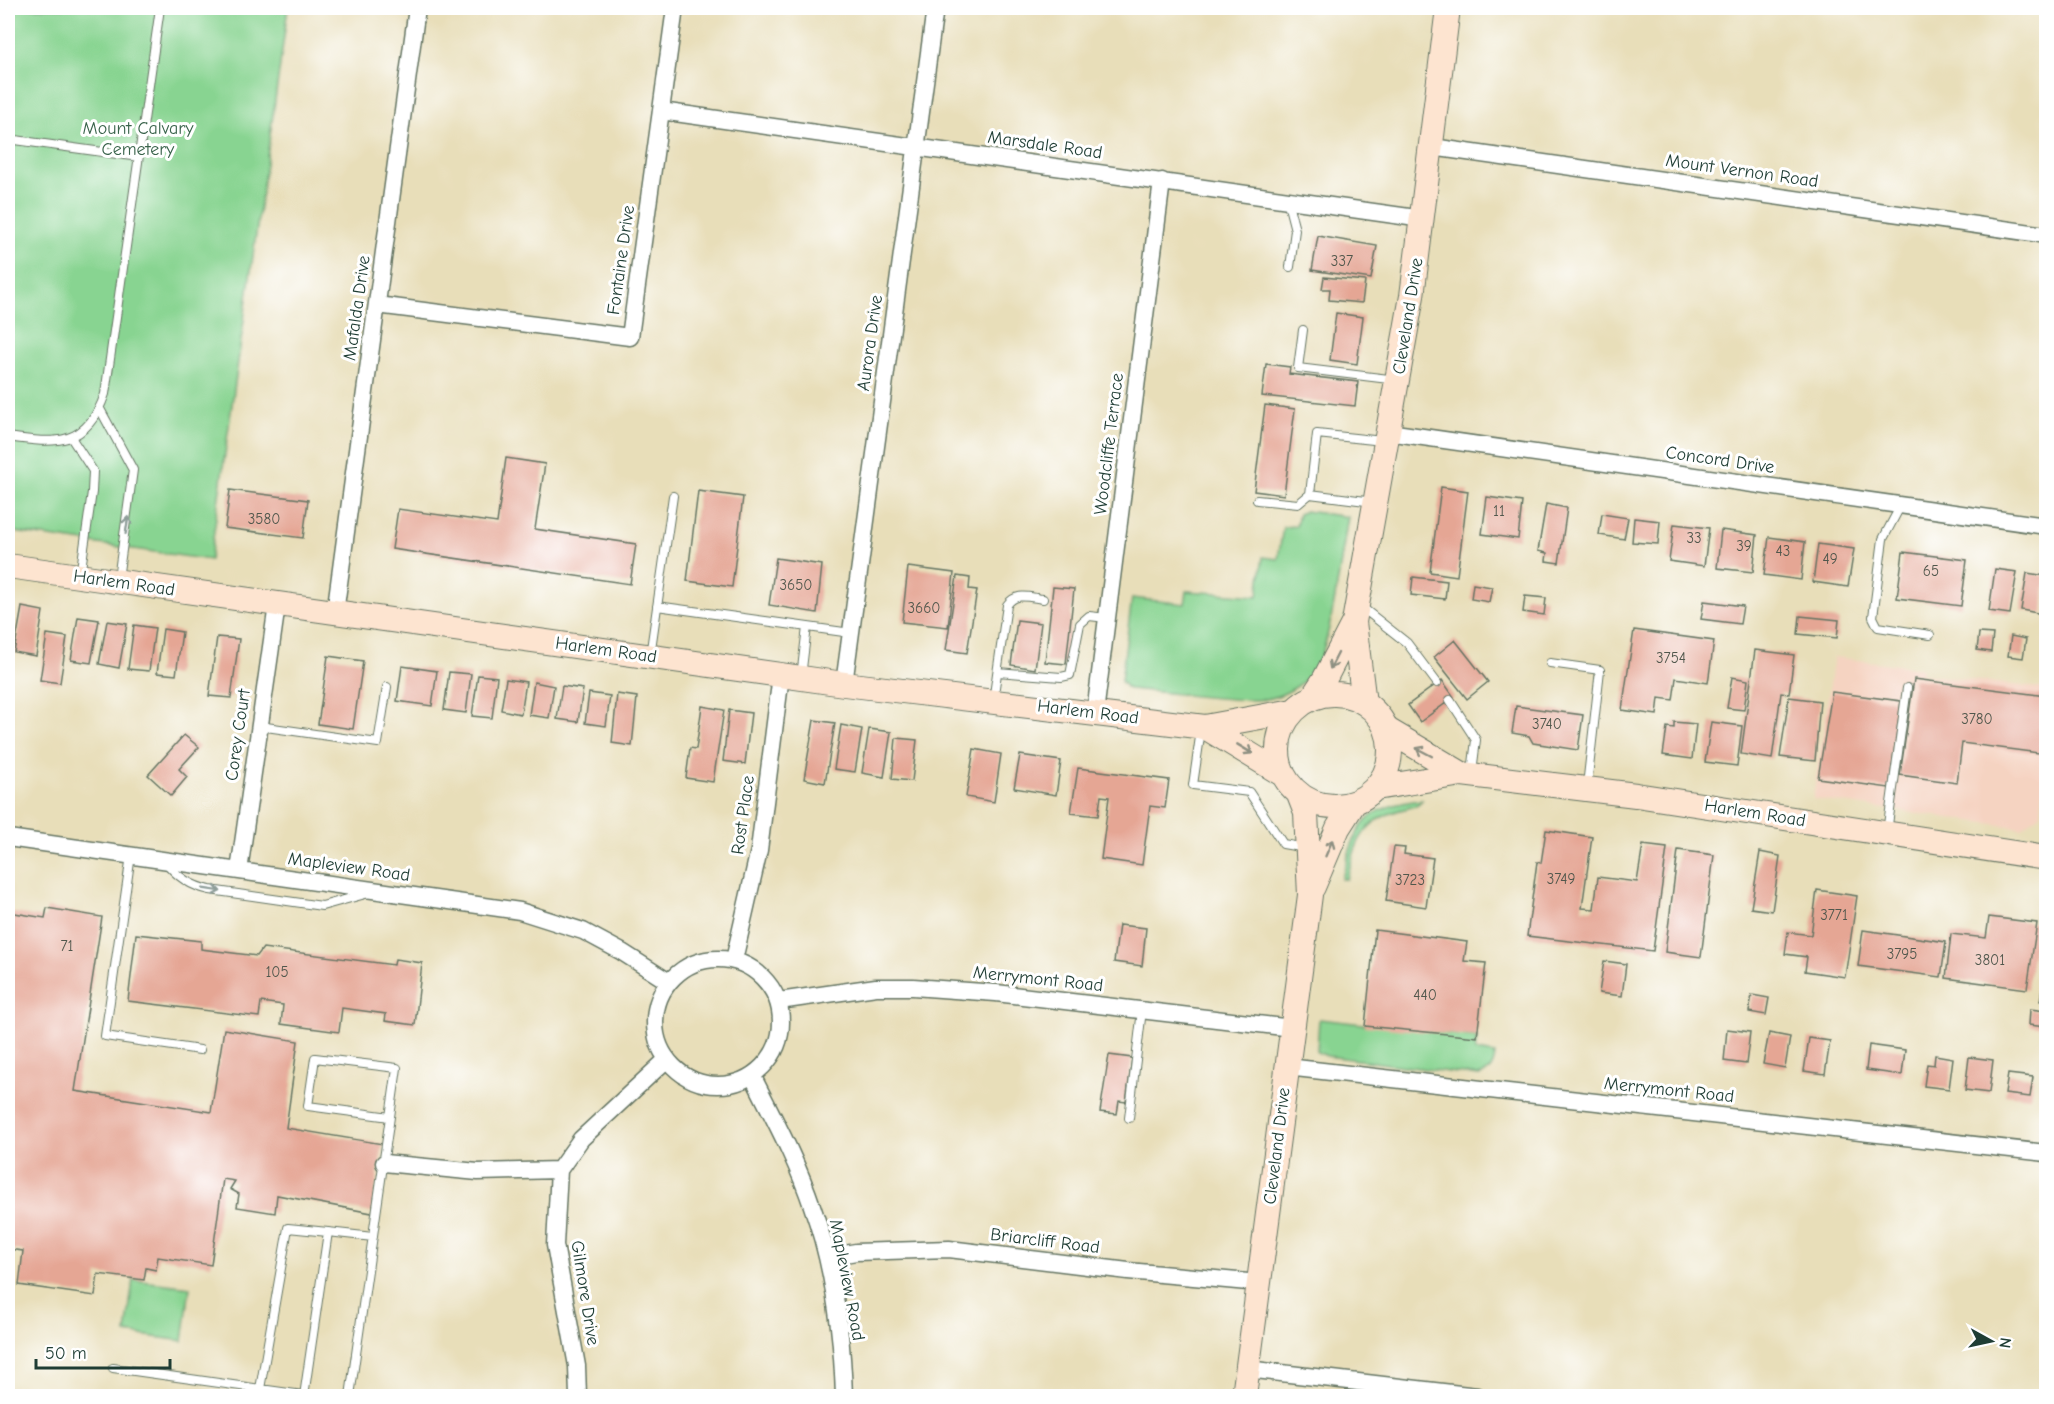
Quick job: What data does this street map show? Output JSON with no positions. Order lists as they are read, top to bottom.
{
  "streets": {
    "main road": ["Cleveland Drive", "Harlem Road"],
    "street": [
      "Marsdale Road",
      "Mount Vernon Road",
      "Fontaine Drive",
      "Mafalda Drive",
      "Aurora Drive",
      "Woodcliffe Terrace",
      "Concord Drive",
      "Corey Court",
      "Rost Place",
      "Mapleview Road",
      "Merrymont Road",
      "Briarcliff Road",
      "Gilmore Drive"
    ]
  },
  "crossings": [
    ["Marsdale Road", "Fontaine Drive"],
    ["Marsdale Road", "Cleveland Drive"],
    ["Marsdale Road", "Aurora Drive"],
    ["Marsdale Road", "Woodcliffe Terrace"],
    ["Mount Vernon Road", "Cleveland Drive"],
    ["Fontaine Drive", "Mafalda Drive"],
    ["Mafalda Drive", "Harlem Road"],
    ["Cleveland Drive", "Concord Drive"],
    ["Cleveland Drive", "Harlem Road"],
    ["Cleveland Drive", "Merrymont Road"],
    ["Cleveland Drive", "Briarcliff Road"],
    ["Aurora Drive", "Harlem Road"],
    ["Woodcliffe Terrace", "Harlem Road"],
    ["Harlem Road", "Corey Court"],
    ["Harlem Road", "Rost Place"],
    ["Corey Court", "Mapleview Road"],
    ["Rost Place", "Mapleview Road"],
    ["Rost Place", "Merrymont Road"],
    ["Mapleview Road", "Merrymont Road"],
    ["Mapleview Road", "Briarcliff Road"]
  ],
  "parks": ["Mount Calvary Cemetery"],
  "house_numbers": [
    "337",
    "11",
    "3580",
    "33",
    "39",
    "43",
    "49",
    "65",
    "3650",
    "3660",
    "3754",
    "3780",
    "3740",
    "3749",
    "3723",
    "3771",
    "71",
    "3795",
    "3801",
    "105",
    "440"
  ],
  "scale_bar": "50 m",
  "north": "right"
}
